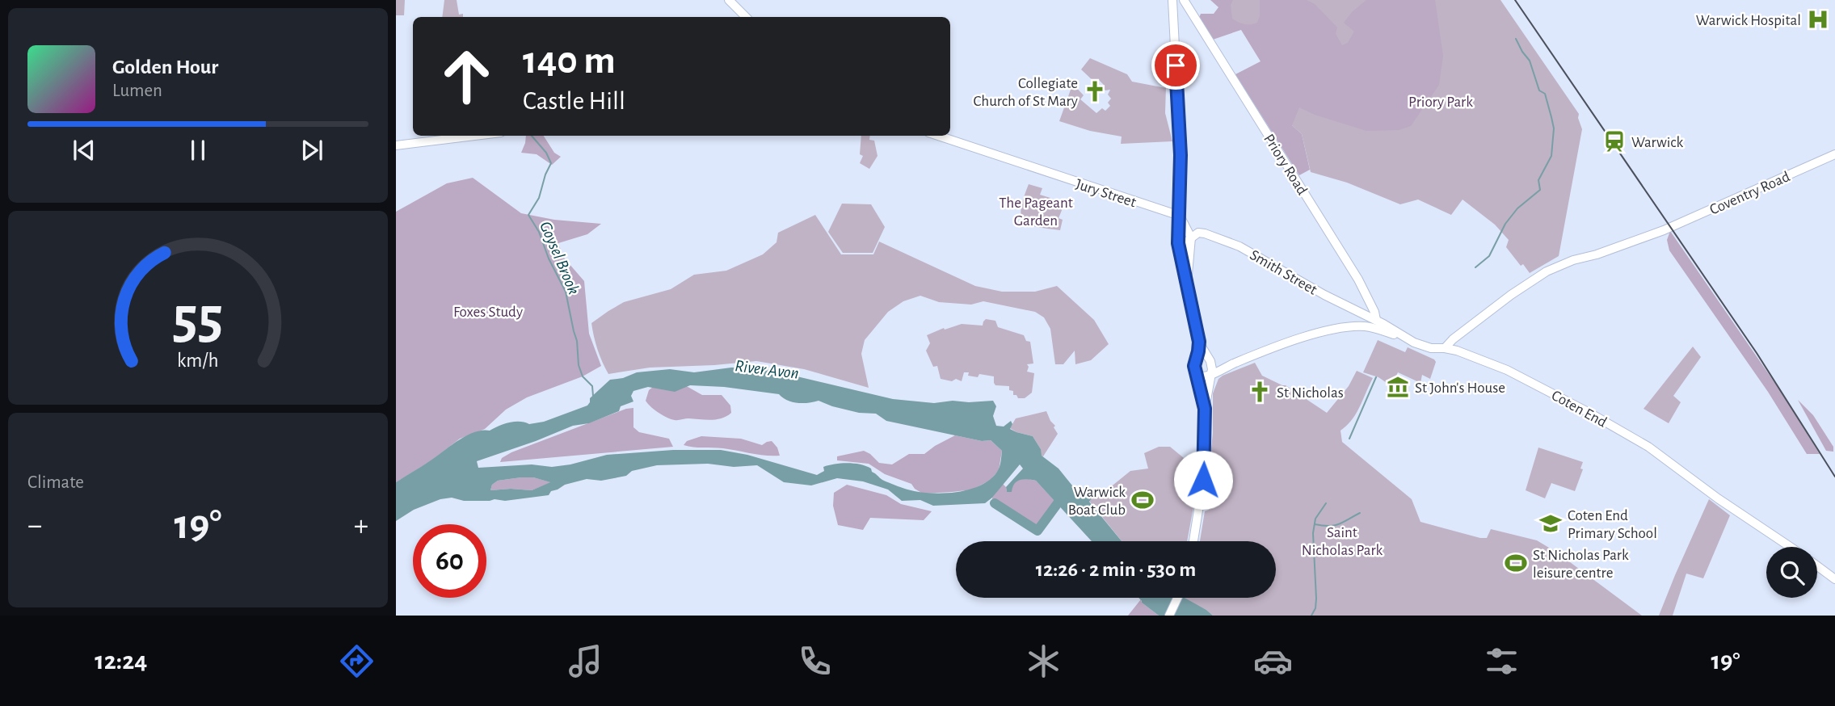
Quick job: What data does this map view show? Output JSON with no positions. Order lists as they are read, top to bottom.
{
  "streets": {
    "main road": [
      "Priory Road",
      "Jury Street",
      "Coventry Road",
      "Smith Street",
      "Coten End"
    ]
  },
  "crossings": [
    ["Priory Road", "Smith Street"],
    ["Coventry Road", "Coten End"],
    ["Smith Street", "Coten End"]
  ],
  "water": ["Goysel Brook", "River Avon"],
  "parks": [
    "Priory Park",
    "The Pageant Garden",
    "Foxes Study",
    "Saint Nicholas Park"
  ],
  "places": {
    "hospital": ["Warwick Hospital"],
    "church": ["Collegiate Church of St Mary", "St Nicholas"],
    "station": ["Warwick"],
    "museum": ["St John's House"],
    "sports": ["Warwick Boat Club", "St Nicholas Park leisure centre"],
    "school or university": ["Coten End Primary School"]
  },
  "page": {
    "turn": ["140 m", "Castle Hill"],
    "song": ["Golden Hour", "Lumen"],
    "tile": "Climate",
    "heat": ["−", "19°", "+"],
    "limit": "60",
    "trip": "12:26 · 2 min · 530 m",
    "tabs": ["12:24", "19°"],
    "gauge": ["55", "km/h"]
  }
}
